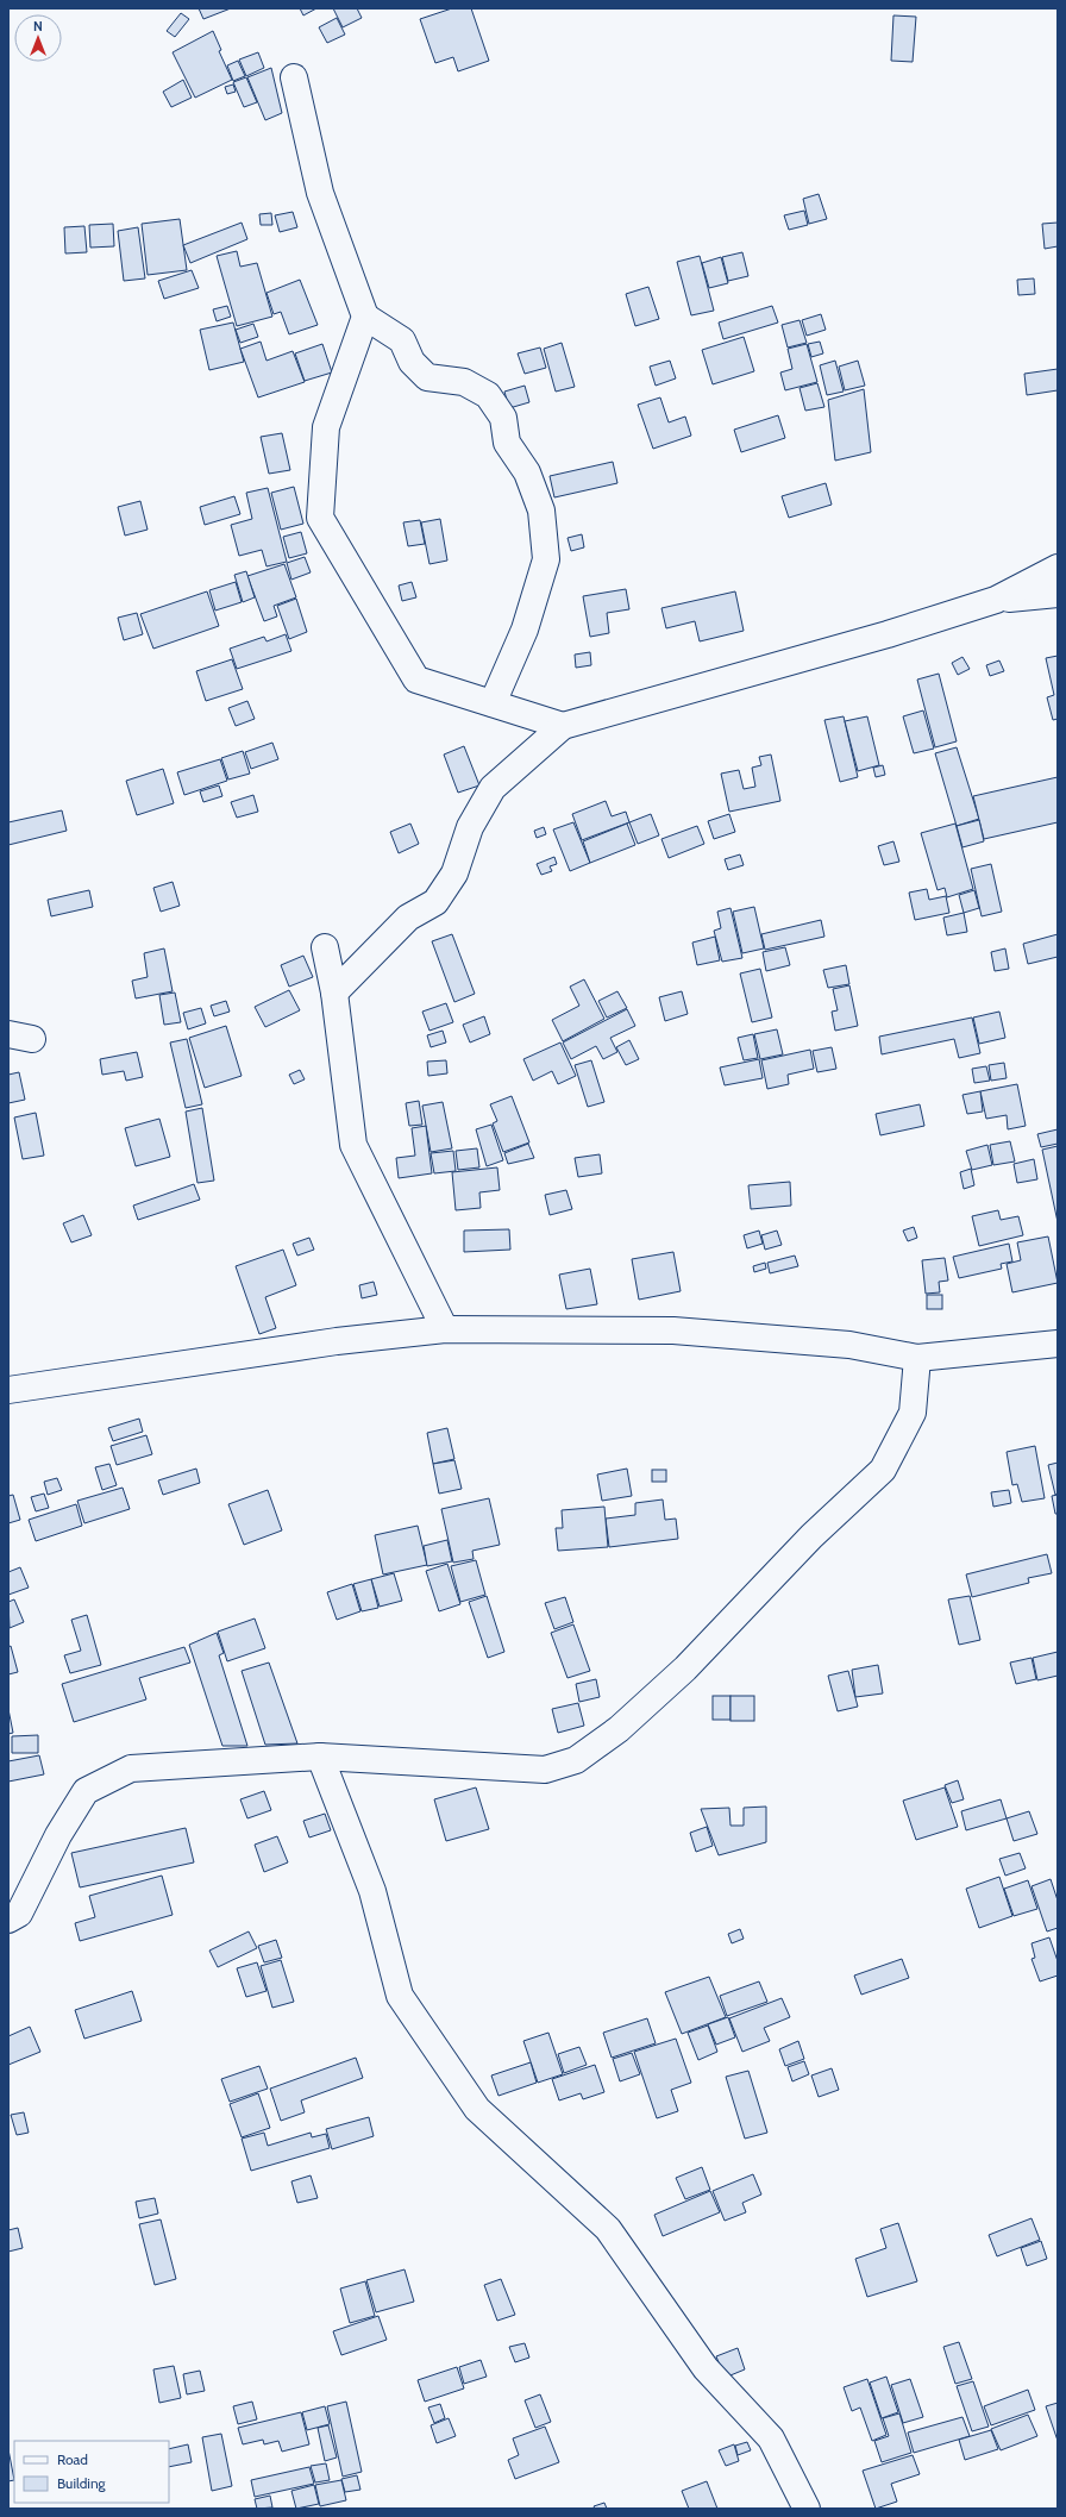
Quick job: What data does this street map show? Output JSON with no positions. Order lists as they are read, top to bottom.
{
  "legend": ["Road", "Building"],
  "north": "top"
}
